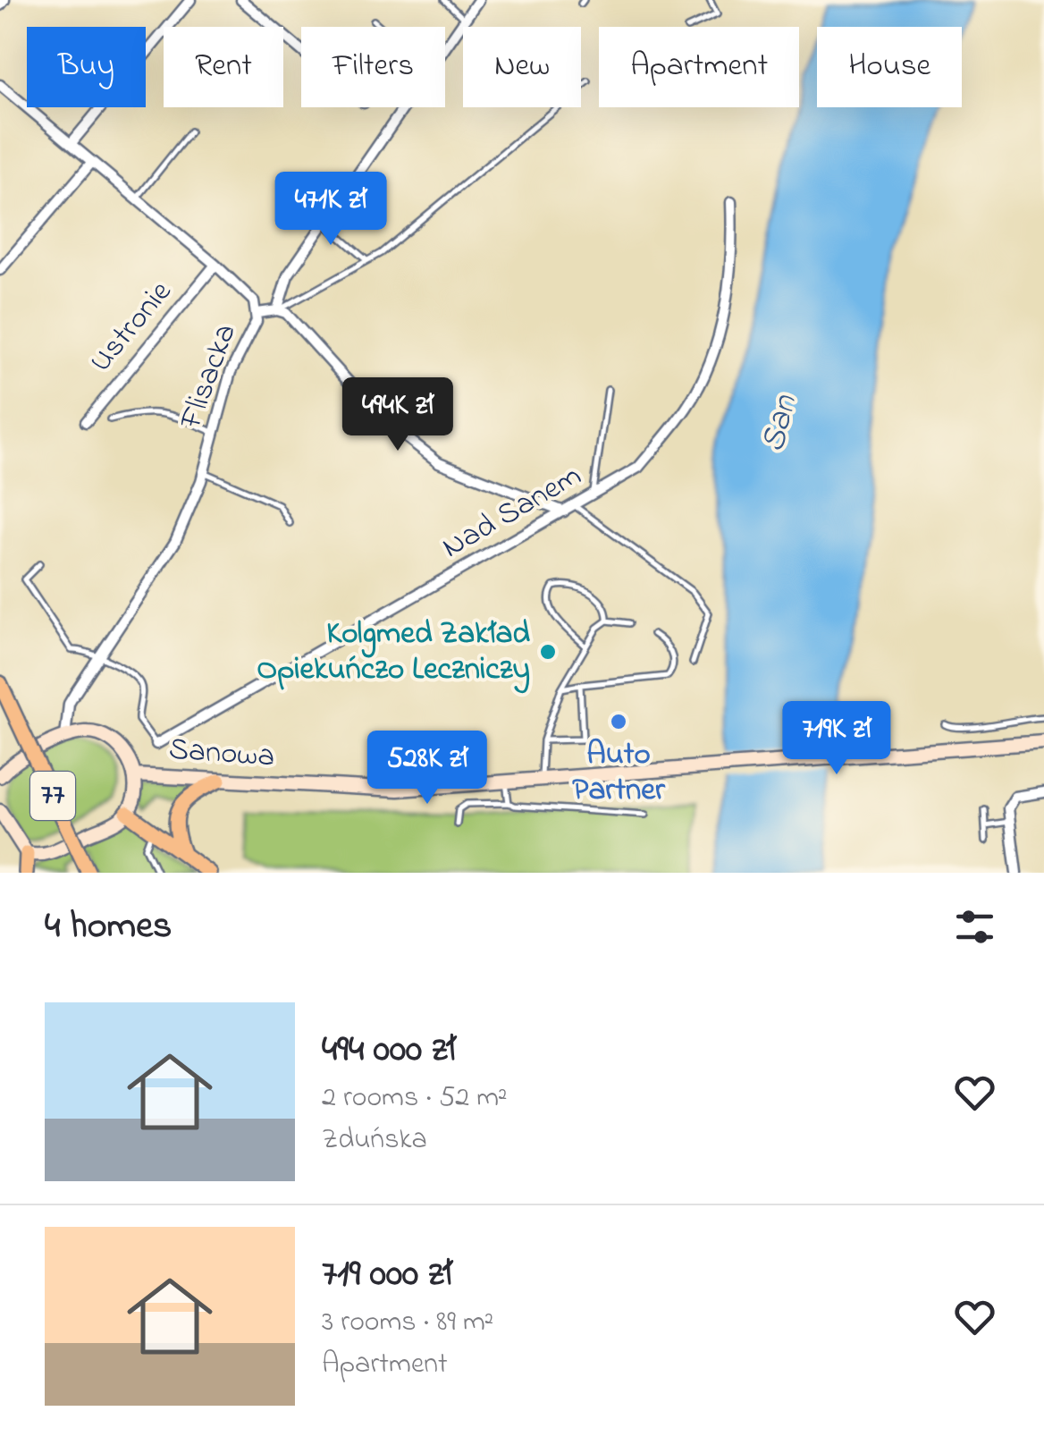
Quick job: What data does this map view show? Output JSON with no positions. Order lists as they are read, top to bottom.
{
  "streets": {
    "main road": ["Sanowa", "77"],
    "street": ["Ustronie", "Flisacka", "Nad Sanem"]
  },
  "water": ["San"],
  "places": ["Kolgmed Zakład Opiekuńczo Leczniczy", "Auto Partner"],
  "page": {
    "chip": [
      "Buy",
      "Rent",
      "Filters",
      "New",
      "Apartment",
      "House"
    ],
    "price": [
      "471K zł",
      "494K zł",
      "719K zł",
      "528K zł"
    ],
    "heading": "4 homes",
    "list": [
      {
        "name": "494 000 zł",
        "note": "2 rooms · 52 m² · Zduńska"
      },
      {
        "name": "719 000 zł",
        "note": "3 rooms · 89 m² · Apartment"
      }
    ]
  }
}
